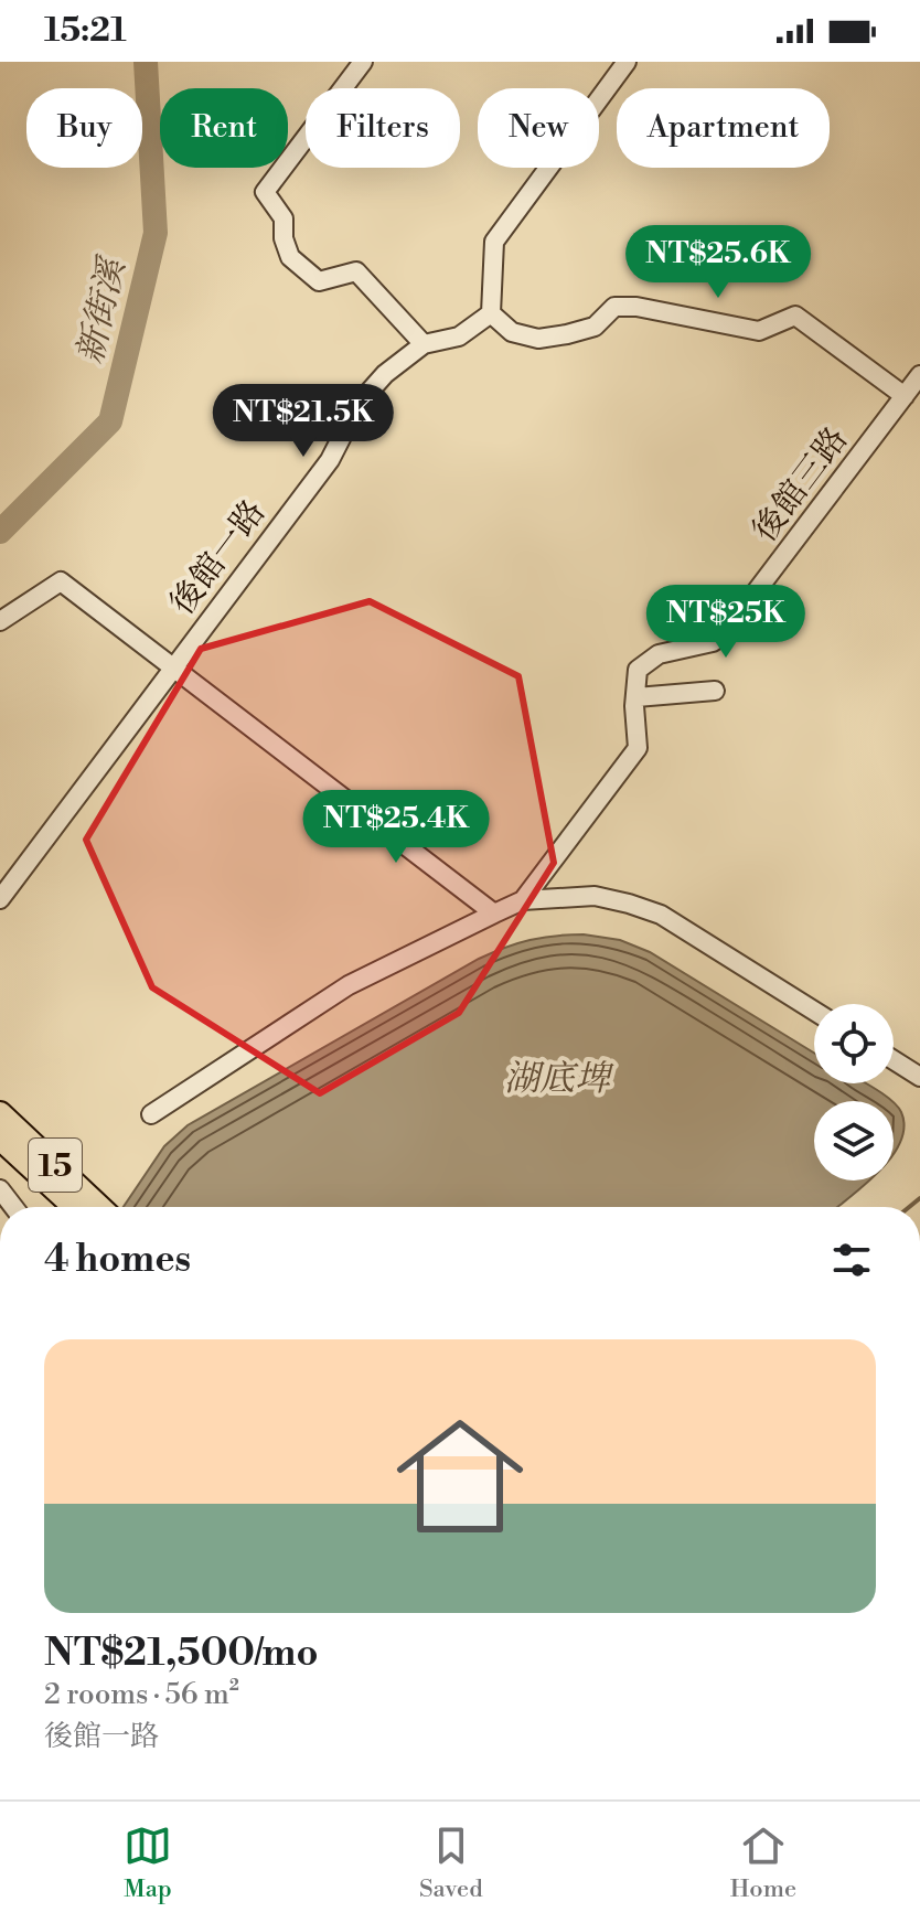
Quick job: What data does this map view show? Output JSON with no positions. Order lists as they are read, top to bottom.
{
  "streets": {
    "main road": ["15"],
    "street": ["後館三路", "後館一路"]
  },
  "water": ["新街溪", "湖底埤"],
  "page": {
    "status": "15:21",
    "chip": [
      "Buy",
      "Rent",
      "Filters",
      "New",
      "Apartment"
    ],
    "price": [
      "NT$25.6K",
      "NT$21.5K",
      "NT$25K",
      "NT$25.4K"
    ],
    "heading": "4 homes",
    "list": [
      {
        "name": "NT$21,500/mo",
        "note": "2 rooms · 56 m² · 後館一路"
      }
    ],
    "tabs": ["Map", "Saved", "Home"]
  }
}
